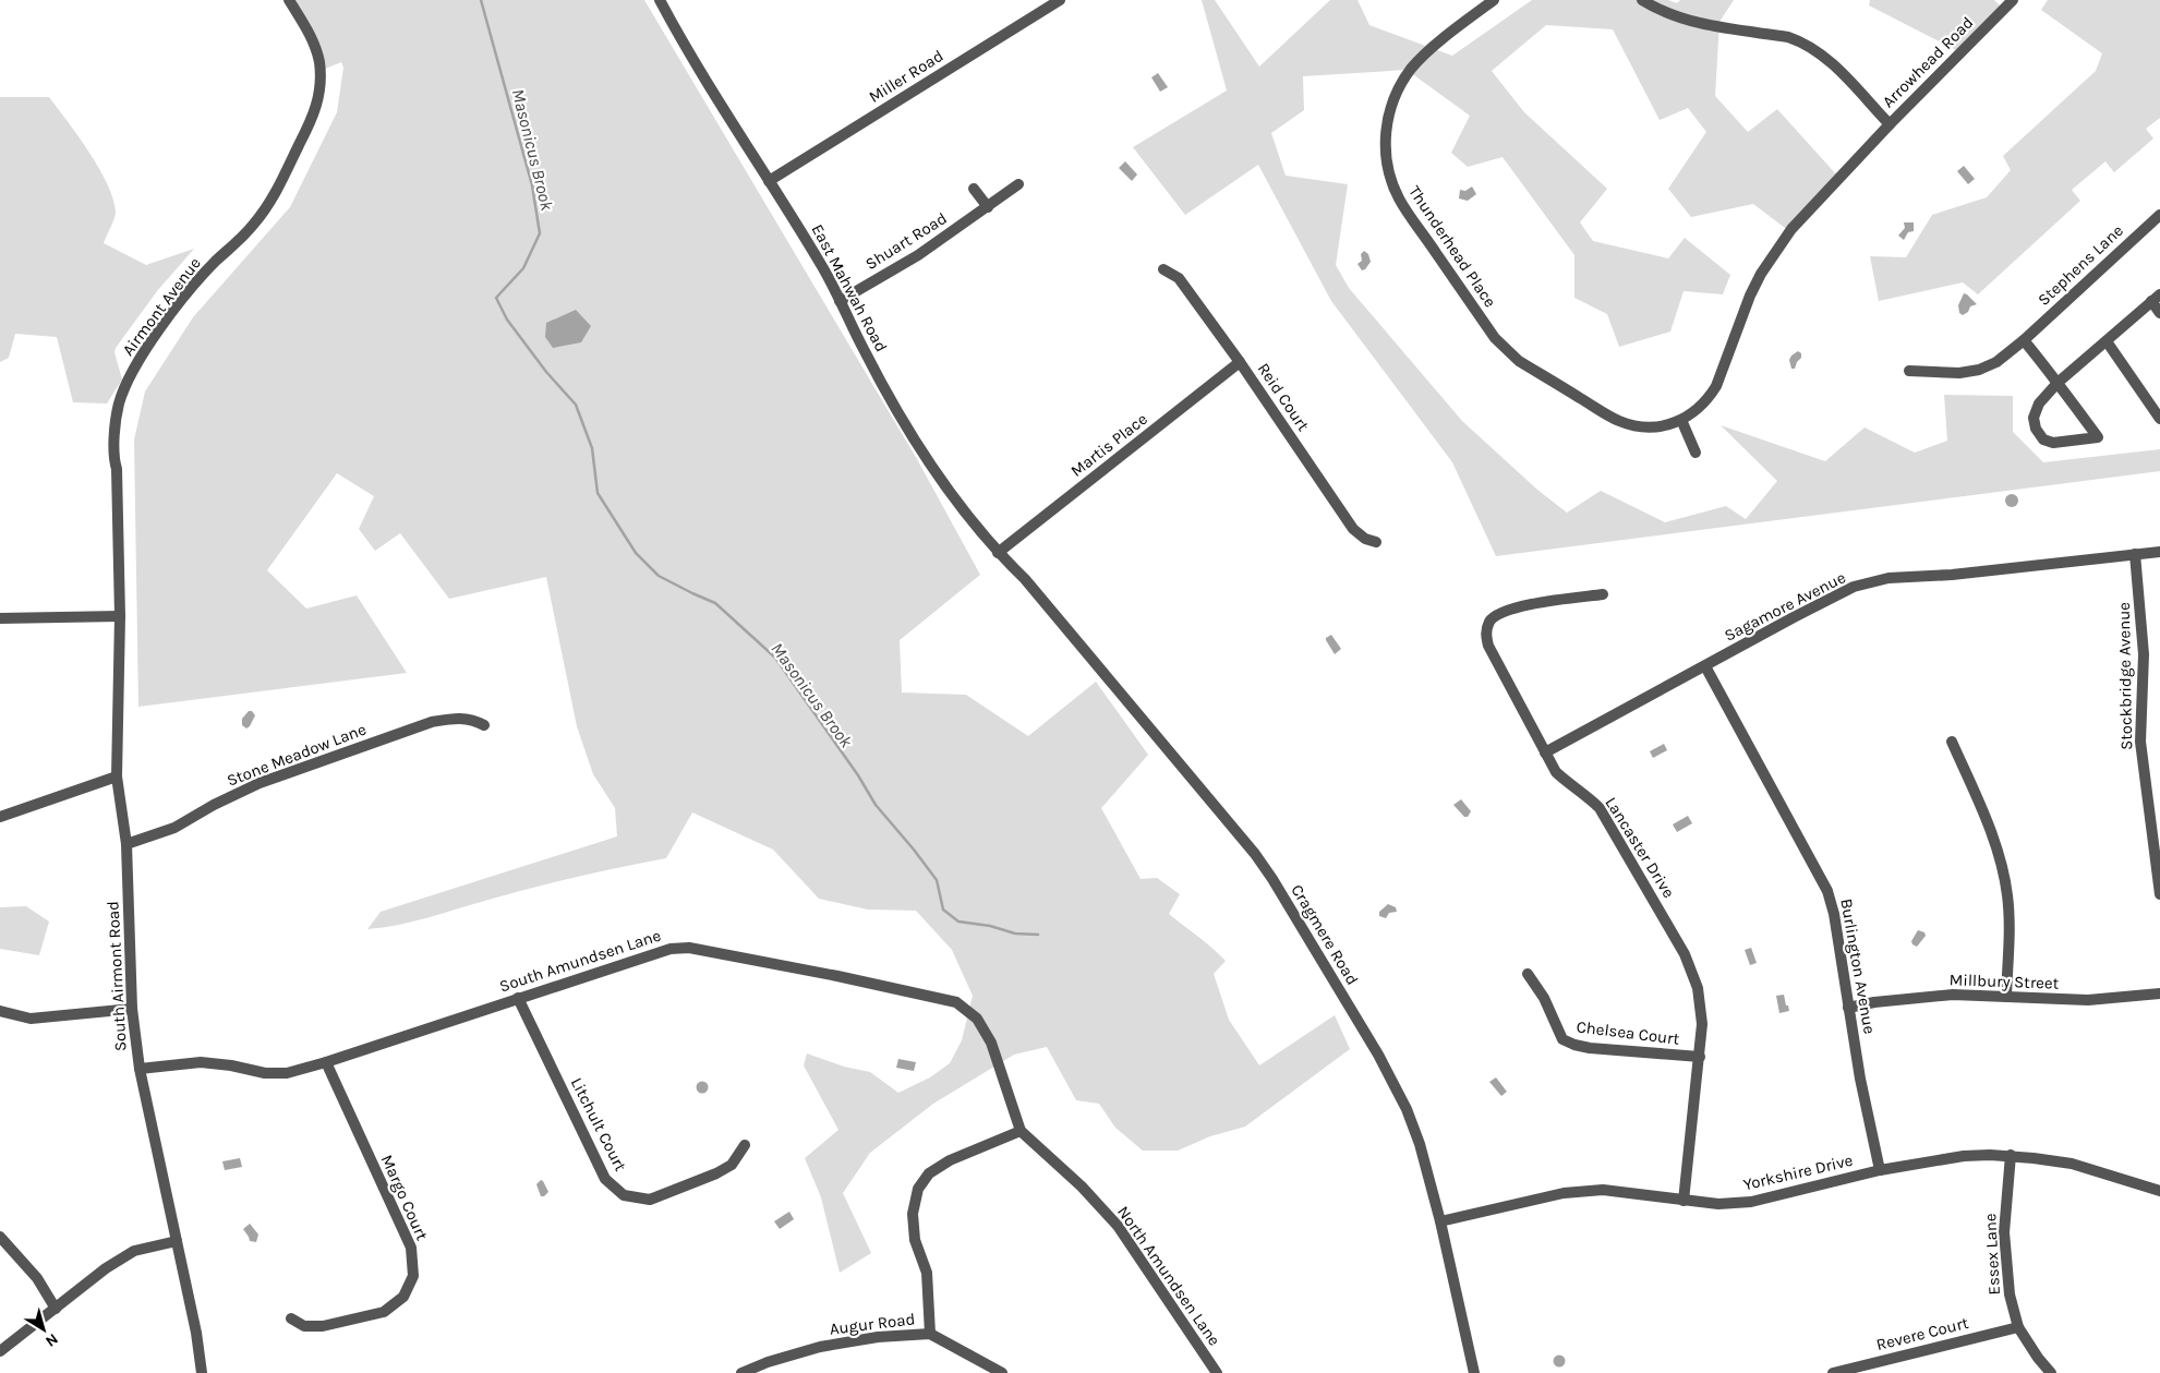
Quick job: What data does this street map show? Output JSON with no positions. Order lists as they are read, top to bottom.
{
  "streets": {
    "street": [
      "Arrowhead Road",
      "Miller Road",
      "Shuart Road",
      "Thunderhead Place",
      "Stephens Lane",
      "East Mahwah Road",
      "Airmont Avenue",
      "Reid Court",
      "Martis Place",
      "Sagamore Avenue",
      "Stockbridge Avenue",
      "Stone Meadow Lane",
      "Lancaster Drive",
      "Cragmere Road",
      "South Amundsen Lane",
      "Burlington Avenue",
      "South Airmont Road",
      "Millbury Street",
      "Chelsea Court",
      "Litchult Court",
      "Yorkshire Drive",
      "Margo Court",
      "Essex Lane",
      "North Amundsen Lane",
      "Augur Road",
      "Revere Court"
    ]
  },
  "crossings": [
    ["Arrowhead Road", "Thunderhead Place"],
    ["Miller Road", "East Mahwah Road"],
    ["Shuart Road", "East Mahwah Road"],
    ["East Mahwah Road", "Martis Place"],
    ["East Mahwah Road", "Cragmere Road"],
    ["Airmont Avenue", "South Airmont Road"],
    ["Reid Court", "Martis Place"],
    ["Sagamore Avenue", "Stockbridge Avenue"],
    ["Sagamore Avenue", "Lancaster Drive"],
    ["Sagamore Avenue", "Burlington Avenue"],
    ["Stone Meadow Lane", "South Airmont Road"],
    ["Lancaster Drive", "Chelsea Court"],
    ["Lancaster Drive", "Yorkshire Drive"],
    ["Cragmere Road", "Yorkshire Drive"],
    ["South Amundsen Lane", "South Airmont Road"],
    ["South Amundsen Lane", "Litchult Court"],
    ["South Amundsen Lane", "Margo Court"],
    ["South Amundsen Lane", "North Amundsen Lane"],
    ["Burlington Avenue", "Millbury Street"],
    ["Burlington Avenue", "Yorkshire Drive"],
    ["Yorkshire Drive", "Essex Lane"],
    ["Essex Lane", "Revere Court"]
  ],
  "water": ["Masonicus Brook"],
  "north": "bottom right"
}
